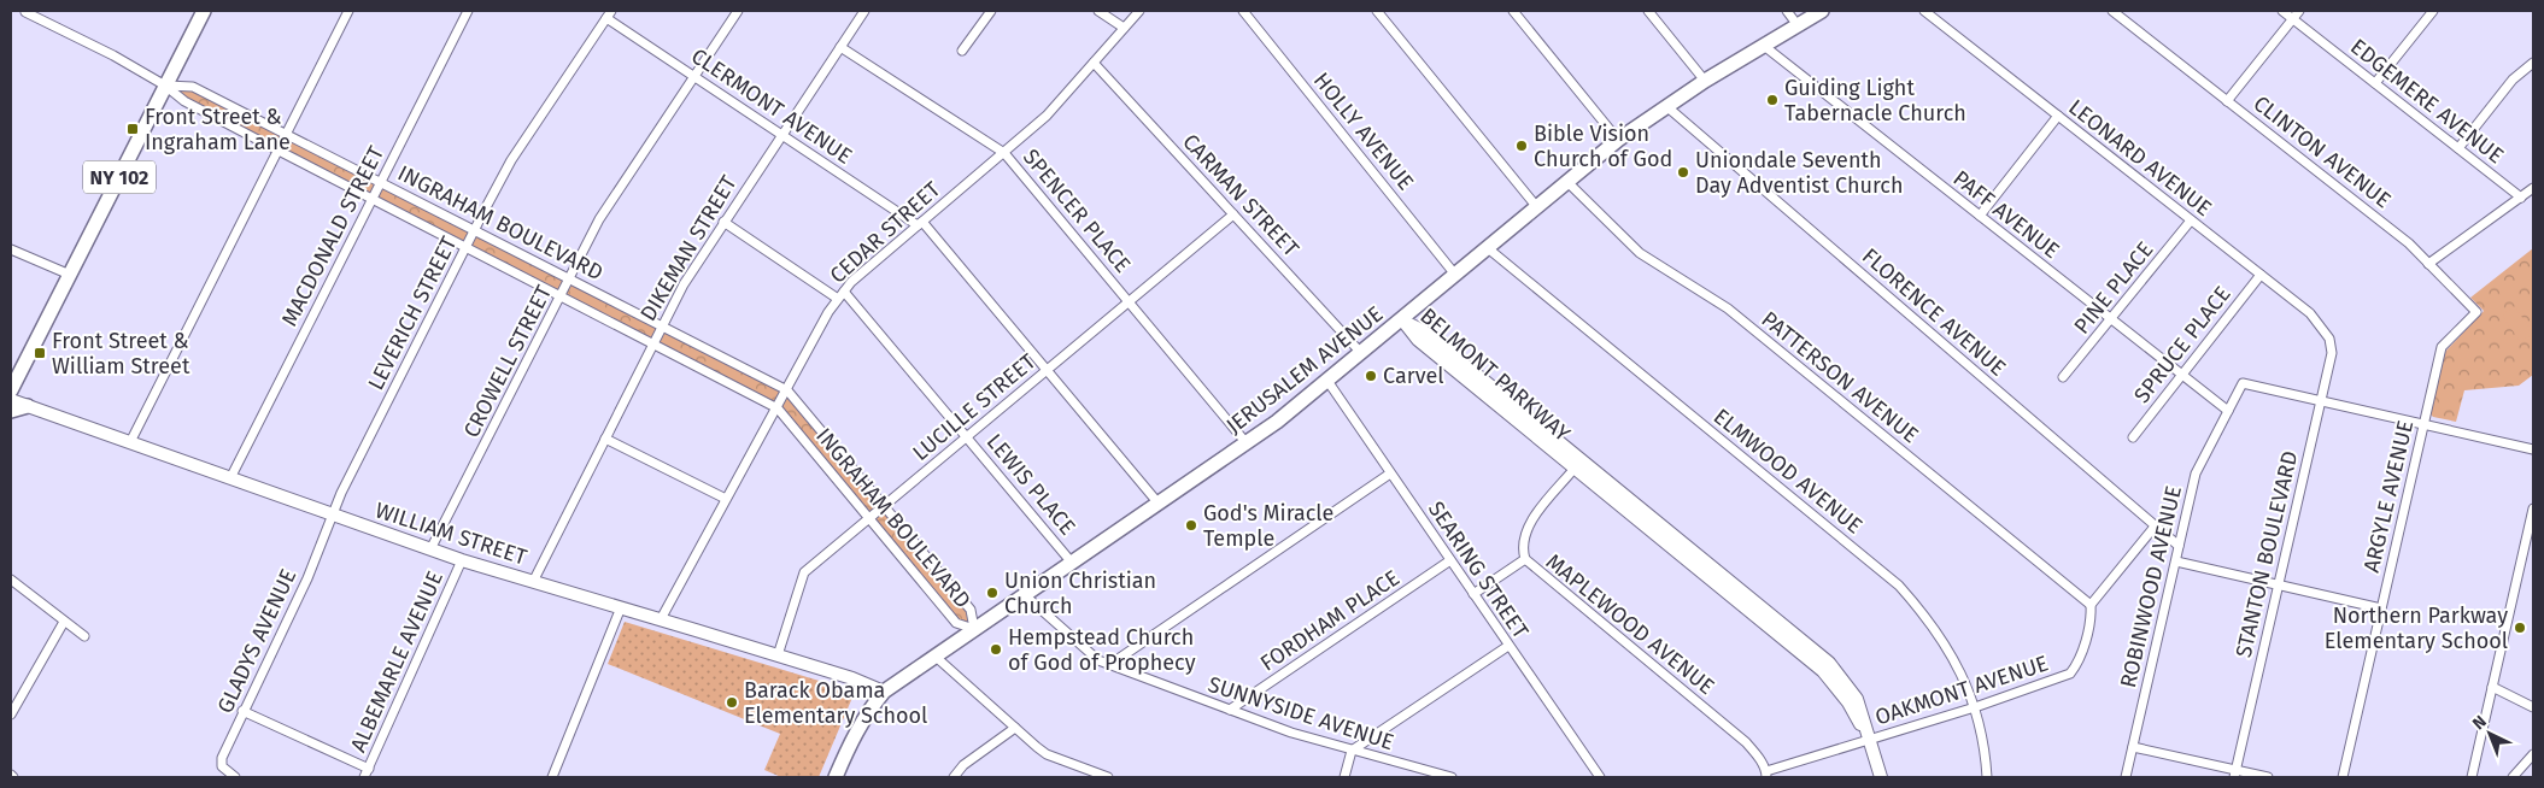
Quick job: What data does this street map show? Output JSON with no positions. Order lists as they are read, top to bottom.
{
  "streets": {
    "main road": ["NY 102", "JERUSALEM AVENUE"],
    "street": [
      "EDGEMERE AVENUE",
      "CLERMONT AVENUE",
      "HOLLY AVENUE",
      "CLINTON AVENUE",
      "LEONARD AVENUE",
      "CARMAN STREET",
      "SPENCER PLACE",
      "PAFF AVENUE",
      "INGRAHAM BOULEVARD",
      "CEDAR STREET",
      "MACDONALD STREET",
      "DIKEMAN STREET",
      "PINE PLACE",
      "FLORENCE AVENUE",
      "LEVERICH STREET",
      "SPRUCE PLACE",
      "CROWELL STREET",
      "BELMONT PARKWAY",
      "PATTERSON AVENUE",
      "LUCILLE STREET",
      "ELMWOOD AVENUE",
      "LEWIS PLACE",
      "ARGYLE AVENUE",
      "WILLIAM STREET",
      "STANTON BOULEVARD",
      "SEARING STREET",
      "ROBINWOOD AVENUE",
      "FORDHAM PLACE",
      "MAPLEWOOD AVENUE",
      "GLADYS AVENUE",
      "ALBEMARLE AVENUE",
      "OAKMONT AVENUE",
      "SUNNYSIDE AVENUE"
    ]
  },
  "crossings": [
    ["CLERMONT AVENUE", "CEDAR STREET"],
    ["CLERMONT AVENUE", "DIKEMAN STREET"],
    ["CLERMONT AVENUE", "LEVERICH STREET"],
    ["CLERMONT AVENUE", "CROWELL STREET"],
    ["CLERMONT AVENUE", "JERUSALEM AVENUE"],
    ["CLERMONT AVENUE", "LUCILLE STREET"],
    ["HOLLY AVENUE", "JERUSALEM AVENUE"],
    ["CLINTON AVENUE", "ARGYLE AVENUE"],
    ["LEONARD AVENUE", "PINE PLACE"],
    ["LEONARD AVENUE", "SPRUCE PLACE"],
    ["LEONARD AVENUE", "STANTON BOULEVARD"],
    ["NY 102", "INGRAHAM BOULEVARD"],
    ["CARMAN STREET", "CEDAR STREET"],
    ["CARMAN STREET", "JERUSALEM AVENUE"],
    ["CARMAN STREET", "LUCILLE STREET"],
    ["SPENCER PLACE", "CEDAR STREET"],
    ["SPENCER PLACE", "DIKEMAN STREET"],
    ["SPENCER PLACE", "JERUSALEM AVENUE"],
    ["SPENCER PLACE", "LUCILLE STREET"],
    ["PAFF AVENUE", "PINE PLACE"],
    ["PAFF AVENUE", "SPRUCE PLACE"],
    ["PAFF AVENUE", "JERUSALEM AVENUE"],
    ["PAFF AVENUE", "ROBINWOOD AVENUE"],
    ["INGRAHAM BOULEVARD", "CEDAR STREET"],
    ["INGRAHAM BOULEVARD", "MACDONALD STREET"],
    ["INGRAHAM BOULEVARD", "DIKEMAN STREET"],
    ["INGRAHAM BOULEVARD", "LEVERICH STREET"],
    ["INGRAHAM BOULEVARD", "CROWELL STREET"],
    ["INGRAHAM BOULEVARD", "JERUSALEM AVENUE"],
    ["INGRAHAM BOULEVARD", "LUCILLE STREET"],
    ["CEDAR STREET", "LEWIS PLACE"],
    ["CEDAR STREET", "WILLIAM STREET"],
    ["MACDONALD STREET", "WILLIAM STREET"],
    ["DIKEMAN STREET", "LEWIS PLACE"],
    ["DIKEMAN STREET", "WILLIAM STREET"],
    ["FLORENCE AVENUE", "JERUSALEM AVENUE"],
    ["FLORENCE AVENUE", "ROBINWOOD AVENUE"],
    ["LEVERICH STREET", "WILLIAM STREET"],
    ["LEVERICH STREET", "GLADYS AVENUE"],
    ["CROWELL STREET", "WILLIAM STREET"],
    ["JERUSALEM AVENUE", "BELMONT PARKWAY"],
    ["JERUSALEM AVENUE", "PATTERSON AVENUE"],
    ["JERUSALEM AVENUE", "ELMWOOD AVENUE"],
    ["JERUSALEM AVENUE", "LEWIS PLACE"],
    ["JERUSALEM AVENUE", "WILLIAM STREET"],
    ["JERUSALEM AVENUE", "SEARING STREET"],
    ["JERUSALEM AVENUE", "SUNNYSIDE AVENUE"],
    ["BELMONT PARKWAY", "MAPLEWOOD AVENUE"],
    ["BELMONT PARKWAY", "OAKMONT AVENUE"],
    ["PATTERSON AVENUE", "OAKMONT AVENUE"],
    ["LUCILLE STREET", "LEWIS PLACE"],
    ["LUCILLE STREET", "WILLIAM STREET"],
    ["ELMWOOD AVENUE", "OAKMONT AVENUE"],
    ["WILLIAM STREET", "GLADYS AVENUE"],
    ["WILLIAM STREET", "ALBEMARLE AVENUE"],
    ["STANTON BOULEVARD", "ROBINWOOD AVENUE"],
    ["SEARING STREET", "FORDHAM PLACE"],
    ["FORDHAM PLACE", "SUNNYSIDE AVENUE"],
    ["MAPLEWOOD AVENUE", "OAKMONT AVENUE"]
  ],
  "places": {
    "other": [
      "Guiding Light Tabernacle Church",
      "Bible Vision Church of God",
      "Uniondale Seventh Day Adventist Church",
      "Carvel",
      "God's Miracle Temple",
      "Union Christian Church",
      "Northern Parkway Elementary School",
      "Hempstead Church of God of Prophecy",
      "Barack Obama Elementary School"
    ],
    "transit": ["Front Street & Ingraham Lane", "Front Street & William Street"]
  },
  "north": "top left"
}
